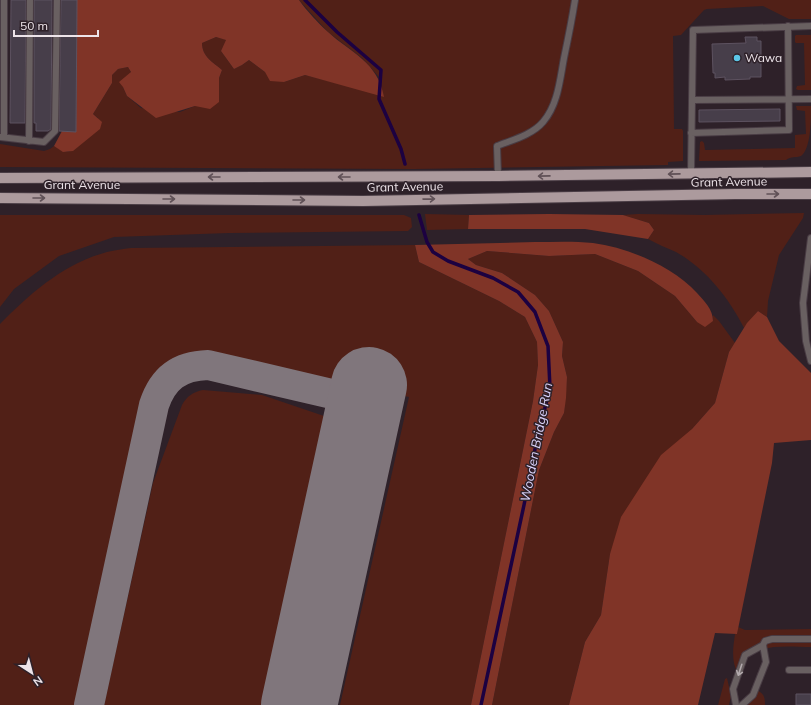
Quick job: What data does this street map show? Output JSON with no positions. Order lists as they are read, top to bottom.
{
  "streets": {
    "main road": ["Grant Avenue"]
  },
  "water": ["Wooden Bridge Run"],
  "places": ["Wawa"],
  "scale_bar": "50 m",
  "north": "bottom right"
}
